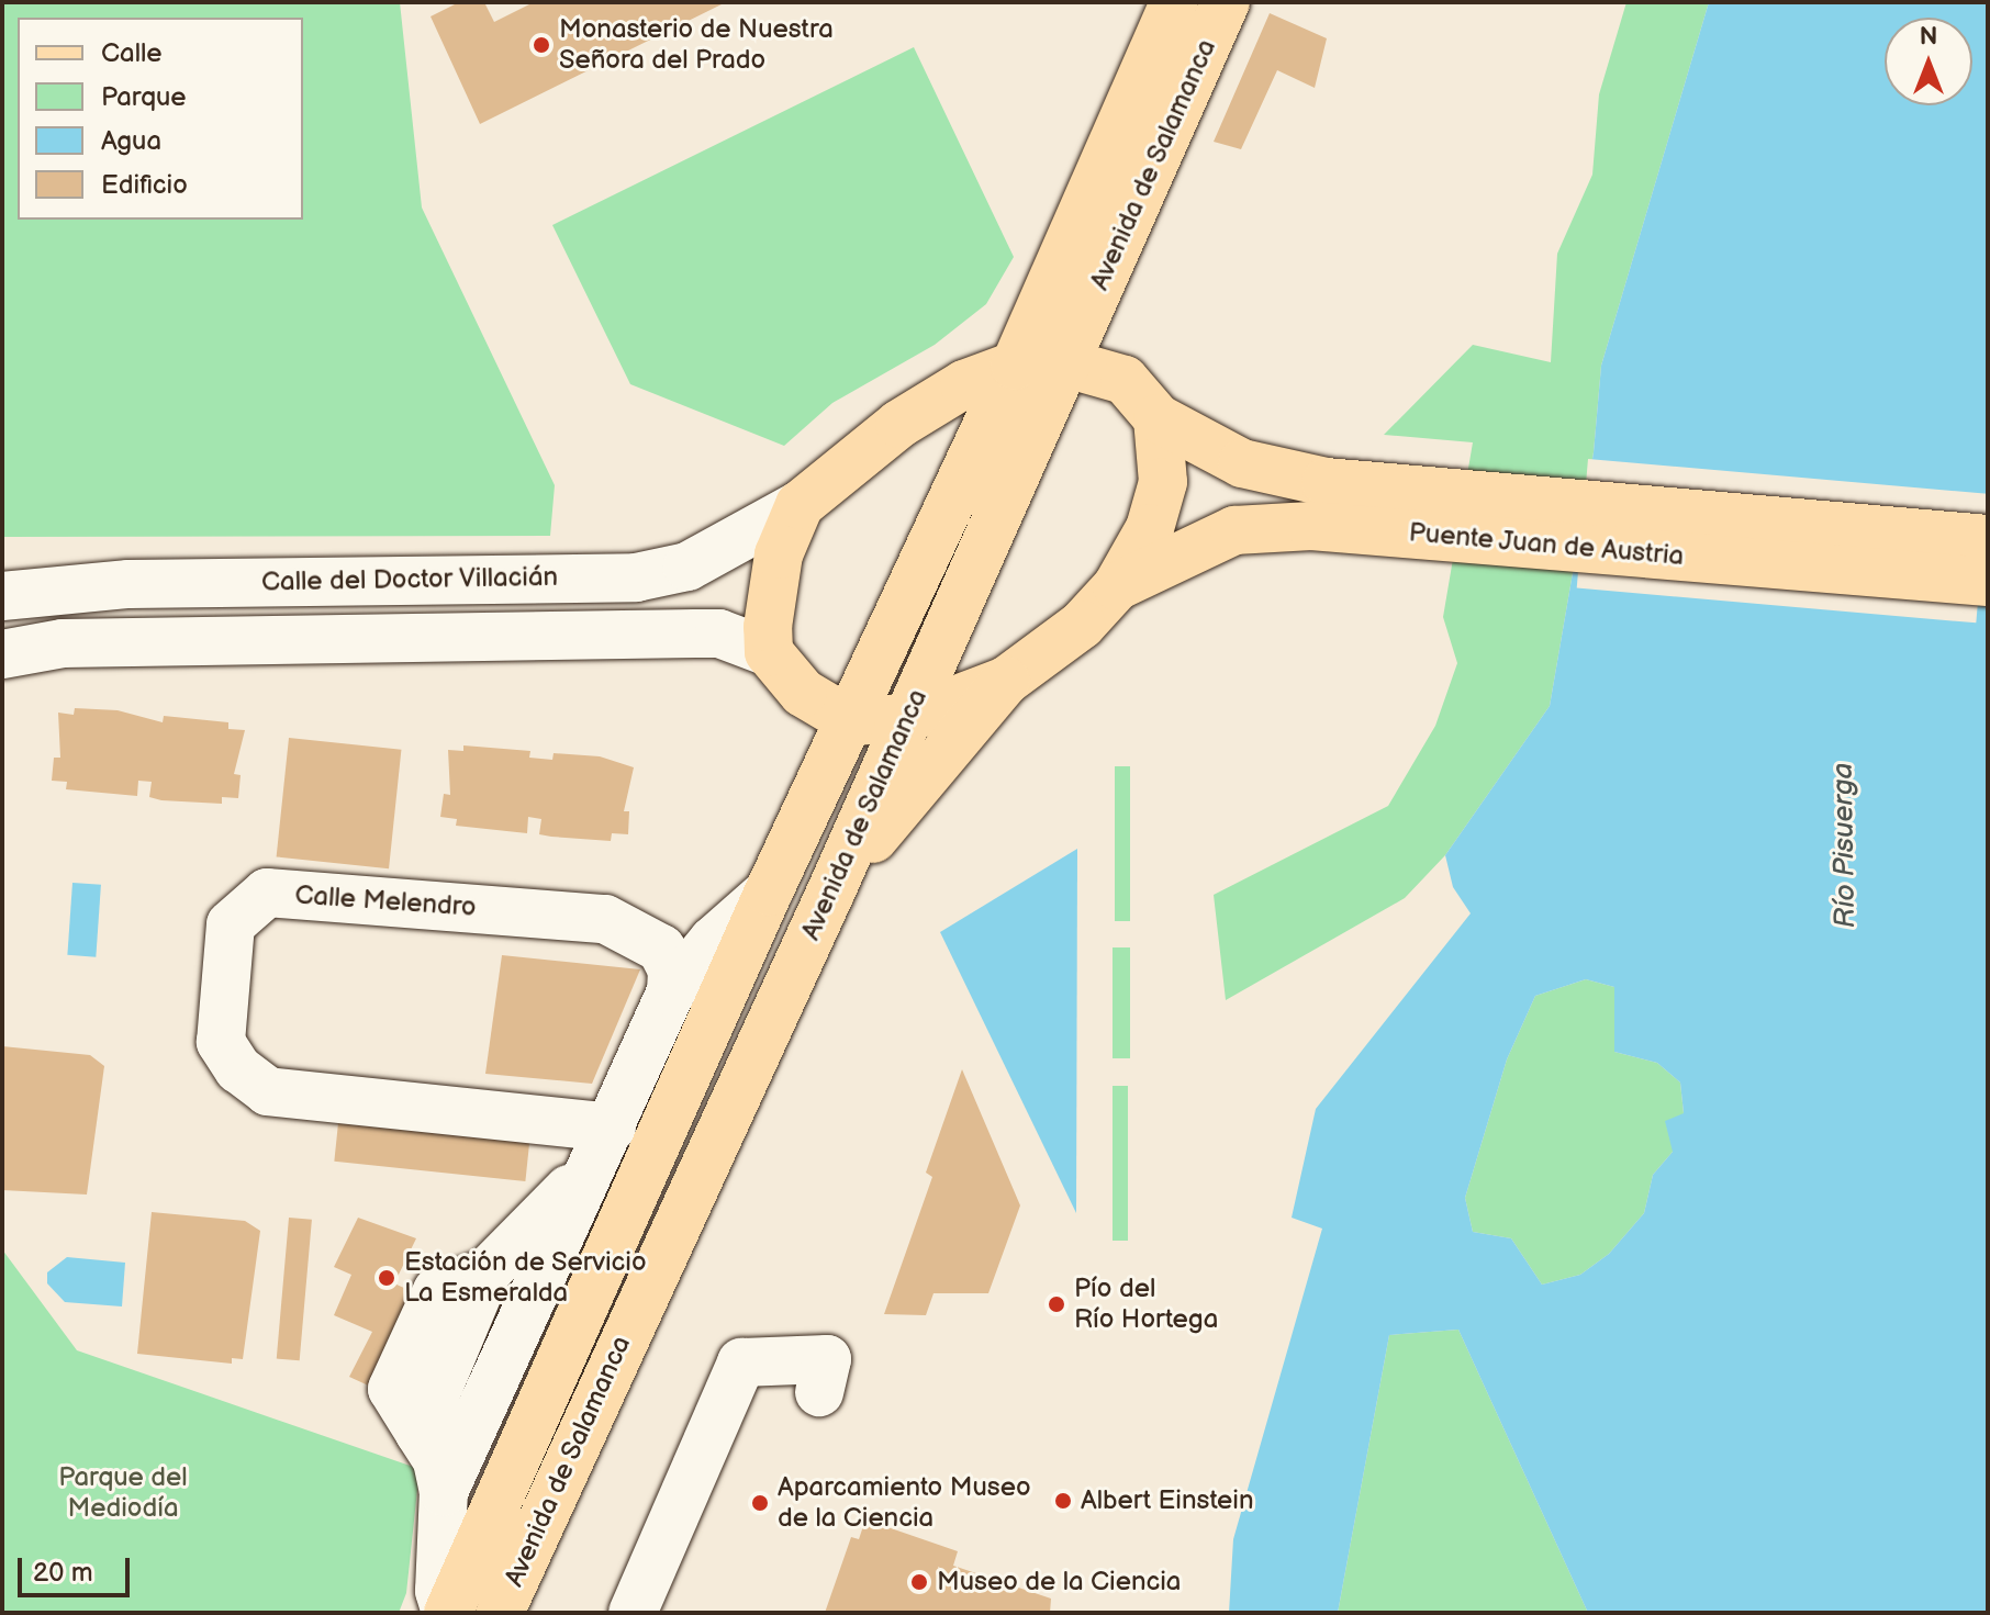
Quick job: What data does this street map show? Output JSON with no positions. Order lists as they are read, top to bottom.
{
  "streets": {
    "main road": ["Avenida de Salamanca", "Puente Juan de Austria"],
    "street": ["Calle del Doctor Villacián", "Calle Melendro"]
  },
  "crossings": [
    ["Avenida de Salamanca", "Calle Melendro"]
  ],
  "water": ["Río Pisuerga"],
  "parks": ["Parque del Mediodía"],
  "places": [
    "Monasterio de Nuestra Señora del Prado",
    "Estación de Servicio La Esmeralda",
    "Pío del Río Hortega",
    "Albert Einstein",
    "Aparcamiento Museo de la Ciencia",
    "Museo de la Ciencia"
  ],
  "legend": [
    "Calle",
    "Parque",
    "Agua",
    "Edificio"
  ],
  "scale_bar": "20 m",
  "north": "top"
}
